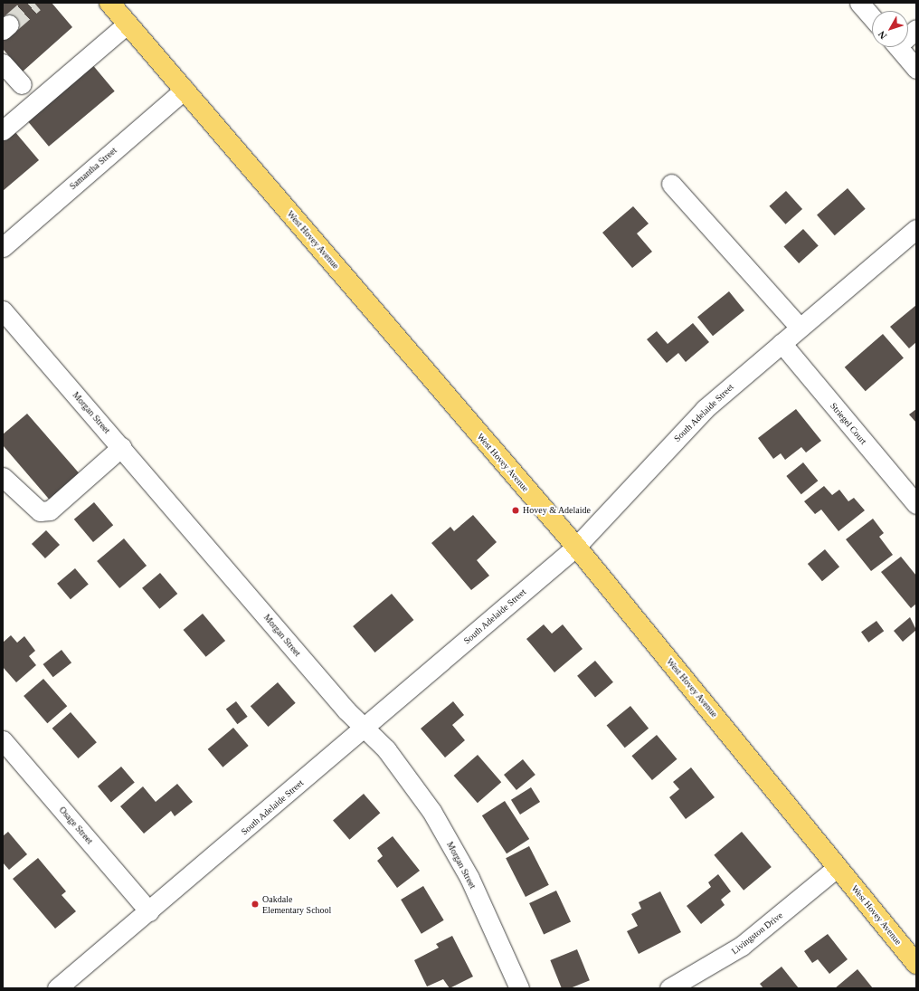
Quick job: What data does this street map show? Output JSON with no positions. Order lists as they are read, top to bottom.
{
  "streets": {
    "main road": ["West Hovey Avenue"],
    "street": [
      "Samantha Street",
      "Morgan Street",
      "South Adelaide Street",
      "Striegel Court",
      "Osage Street",
      "Livingston Drive"
    ]
  },
  "crossings": [
    ["Samantha Street", "West Hovey Avenue"],
    ["West Hovey Avenue", "South Adelaide Street"],
    ["West Hovey Avenue", "Livingston Drive"],
    ["Morgan Street", "South Adelaide Street"],
    ["South Adelaide Street", "Striegel Court"],
    ["South Adelaide Street", "Osage Street"]
  ],
  "places": ["Hovey & Adelaide", "Oakdale Elementary School"],
  "north": "bottom left"
}
